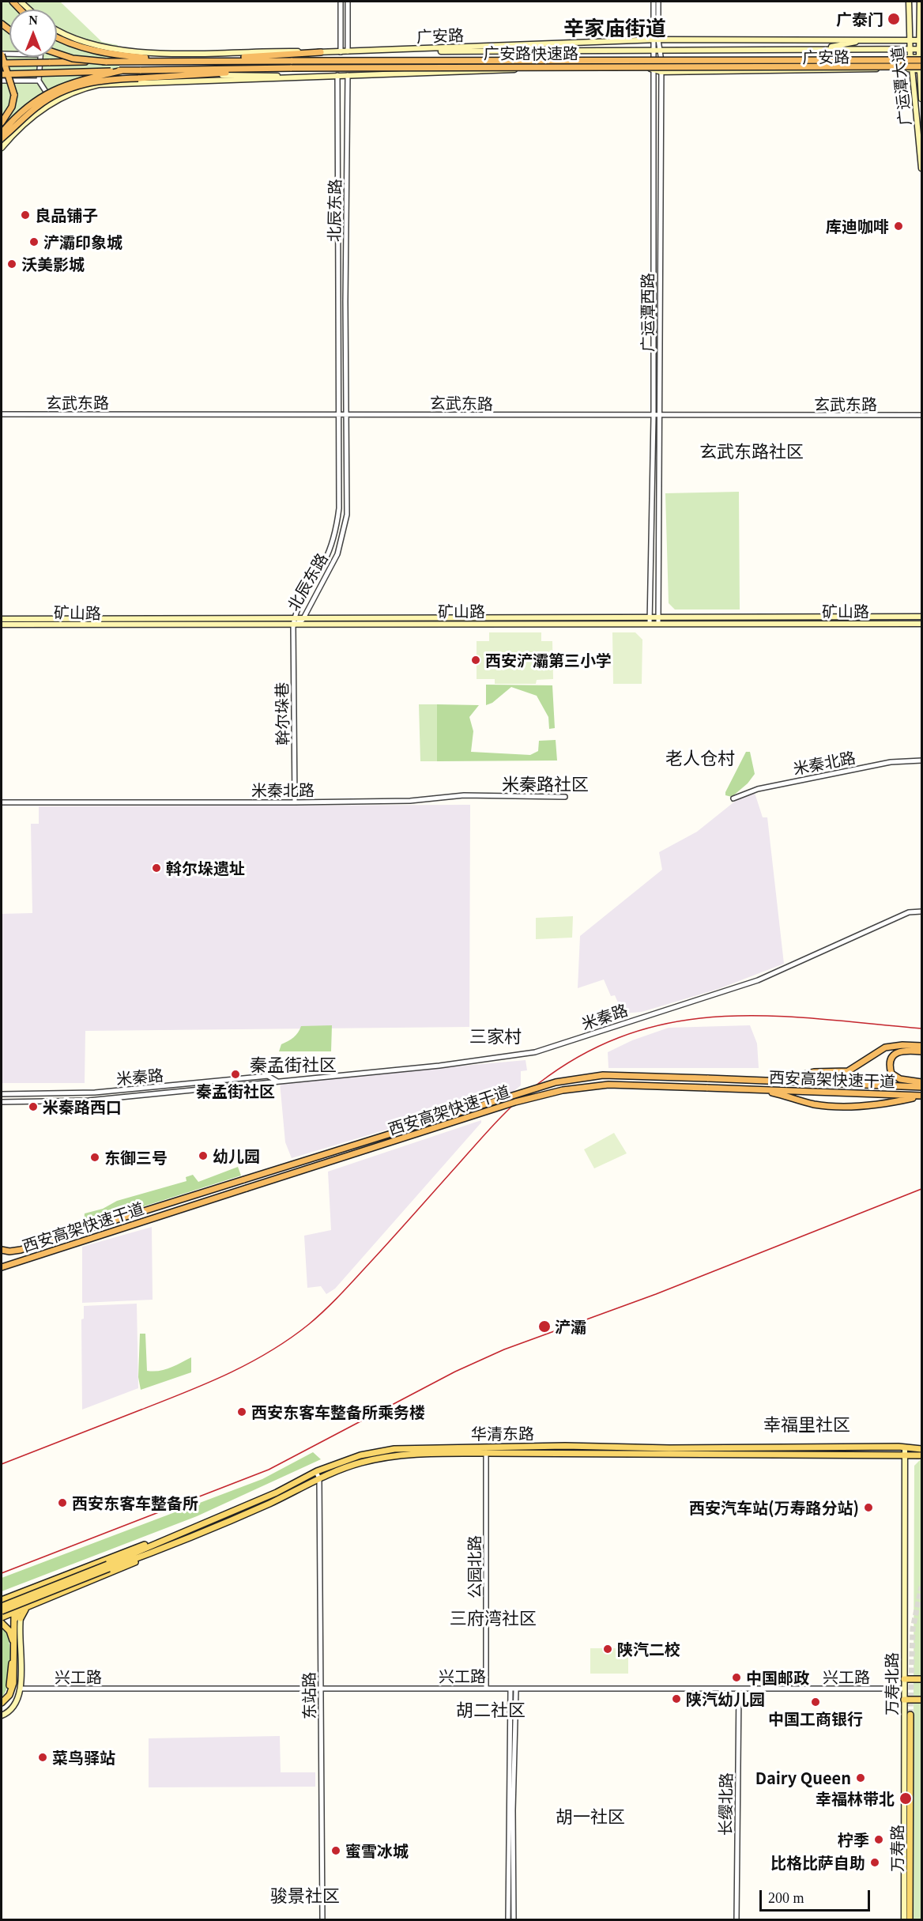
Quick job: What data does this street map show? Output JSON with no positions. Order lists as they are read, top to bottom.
{
  "streets": {
    "highway": ["广安路快速路", "西安高架快速干道"],
    "main road": [
      "广安路",
      "广运潭大道",
      "矿山路",
      "华清东路",
      "万寿北路",
      "万寿路"
    ],
    "street": [
      "北辰东路",
      "广运潭西路",
      "玄武东路",
      "幹尔垛巷",
      "米秦北路",
      "米秦路",
      "公园北路",
      "兴工路",
      "东站路",
      "长缨北路"
    ]
  },
  "crossings": [
    ["广安路", "广安路快速路"],
    ["广安路", "广运潭大道"],
    ["广安路", "北辰东路"],
    ["广安路", "广运潭西路"],
    ["广安路快速路", "广运潭大道"],
    ["北辰东路", "玄武东路"],
    ["北辰东路", "矿山路"],
    ["北辰东路", "幹尔垛巷"],
    ["广运潭西路", "玄武东路"],
    ["广运潭西路", "矿山路"],
    ["矿山路", "幹尔垛巷"],
    ["幹尔垛巷", "米秦北路"],
    ["华清东路", "公园北路"],
    ["华清东路", "万寿北路"],
    ["华清东路", "东站路"],
    ["公园北路", "兴工路"],
    ["兴工路", "万寿北路"],
    ["兴工路", "东站路"],
    ["兴工路", "长缨北路"]
  ],
  "districts": [
    "辛家庙街道",
    "玄武东路社区",
    "老人仓村",
    "米秦路社区",
    "三家村",
    "秦孟街社区",
    "幸福里社区",
    "三府湾社区",
    "胡二社区",
    "胡一社区",
    "骏景社区"
  ],
  "places": [
    "广泰门",
    "良品铺子",
    "库迪咖啡",
    "浐灞印象城",
    "沃美影城",
    "西安浐灞第三小学",
    "斡尔垛遗址",
    "秦孟街社区",
    "米秦路西口",
    "幼儿园",
    "东御三号",
    "浐灞",
    "西安东客车整备所乘务楼",
    "西安东客车整备所",
    "西安汽车站(万寿路分站)",
    "陕汽二校",
    "中国邮政",
    "陕汽幼儿园",
    "中国工商银行",
    "菜鸟驿站",
    "Dairy Queen",
    "幸福林带北",
    "柠季",
    "蜜雪冰城",
    "比格比萨自助"
  ],
  "scale_bar": "200 m",
  "north": "top"
}
